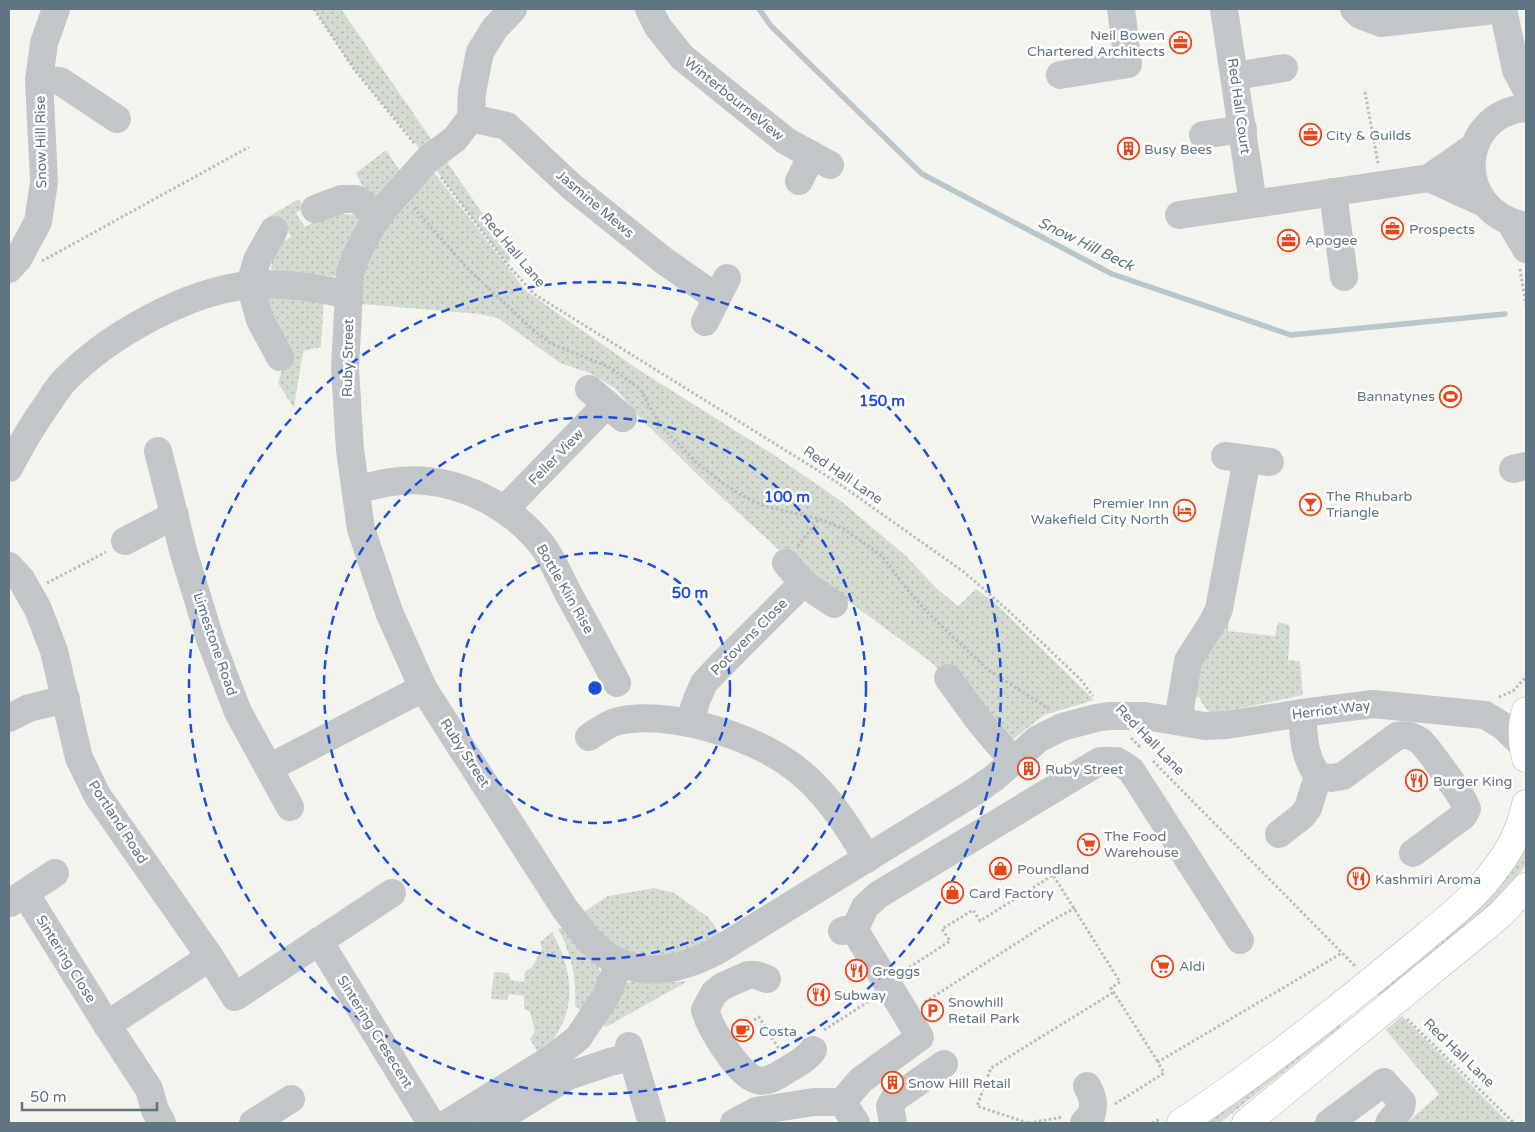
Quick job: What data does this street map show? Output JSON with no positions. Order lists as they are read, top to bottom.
{
  "streets": {
    "street": [
      "WinterbourneView",
      "Red Hall Court",
      "Snow Hill Rise",
      "Jasmine Mews",
      "Ruby Street",
      "Feller View",
      "Bottle Klin Rise",
      "Potovens Close",
      "Limestone Road",
      "Herriot Way",
      "Portland Road",
      "Sintering Close",
      "Sintering Cresecent"
    ],
    "path": ["Red Hall Lane"]
  },
  "crossings": [
    ["Jasmine Mews", "Ruby Street"],
    ["Red Hall Lane", "Ruby Street"],
    ["Red Hall Lane", "Herriot Way"],
    ["Ruby Street", "Bottle Klin Rise"],
    ["Ruby Street", "Herriot Way"],
    ["Feller View", "Bottle Klin Rise"],
    ["Portland Road", "Sintering Cresecent"]
  ],
  "water": ["Snow Hill Beck"],
  "places": {
    "office": [
      "Neil Bowen Chartered Architects",
      "City & Guilds",
      "Prospects",
      "Apogee"
    ],
    "building": ["Busy Bees", "Ruby Street", "Snow Hill Retail"],
    "sports": ["Bannatynes"],
    "bar": ["The Rhubarb Triangle"],
    "hotel": ["Premier Inn Wakefield City North"],
    "restaurant": [
      "Burger King",
      "Kashmiri Aroma",
      "Greggs",
      "Subway"
    ],
    "supermarket": ["The Food Warehouse", "Aldi"],
    "shop": ["Poundland", "Card Factory"],
    "parking": ["Snowhill Retail Park"],
    "cafe": ["Costa"]
  },
  "scale_bar": "50 m",
  "rings": ["150 m", "100 m", "50 m"]
}
